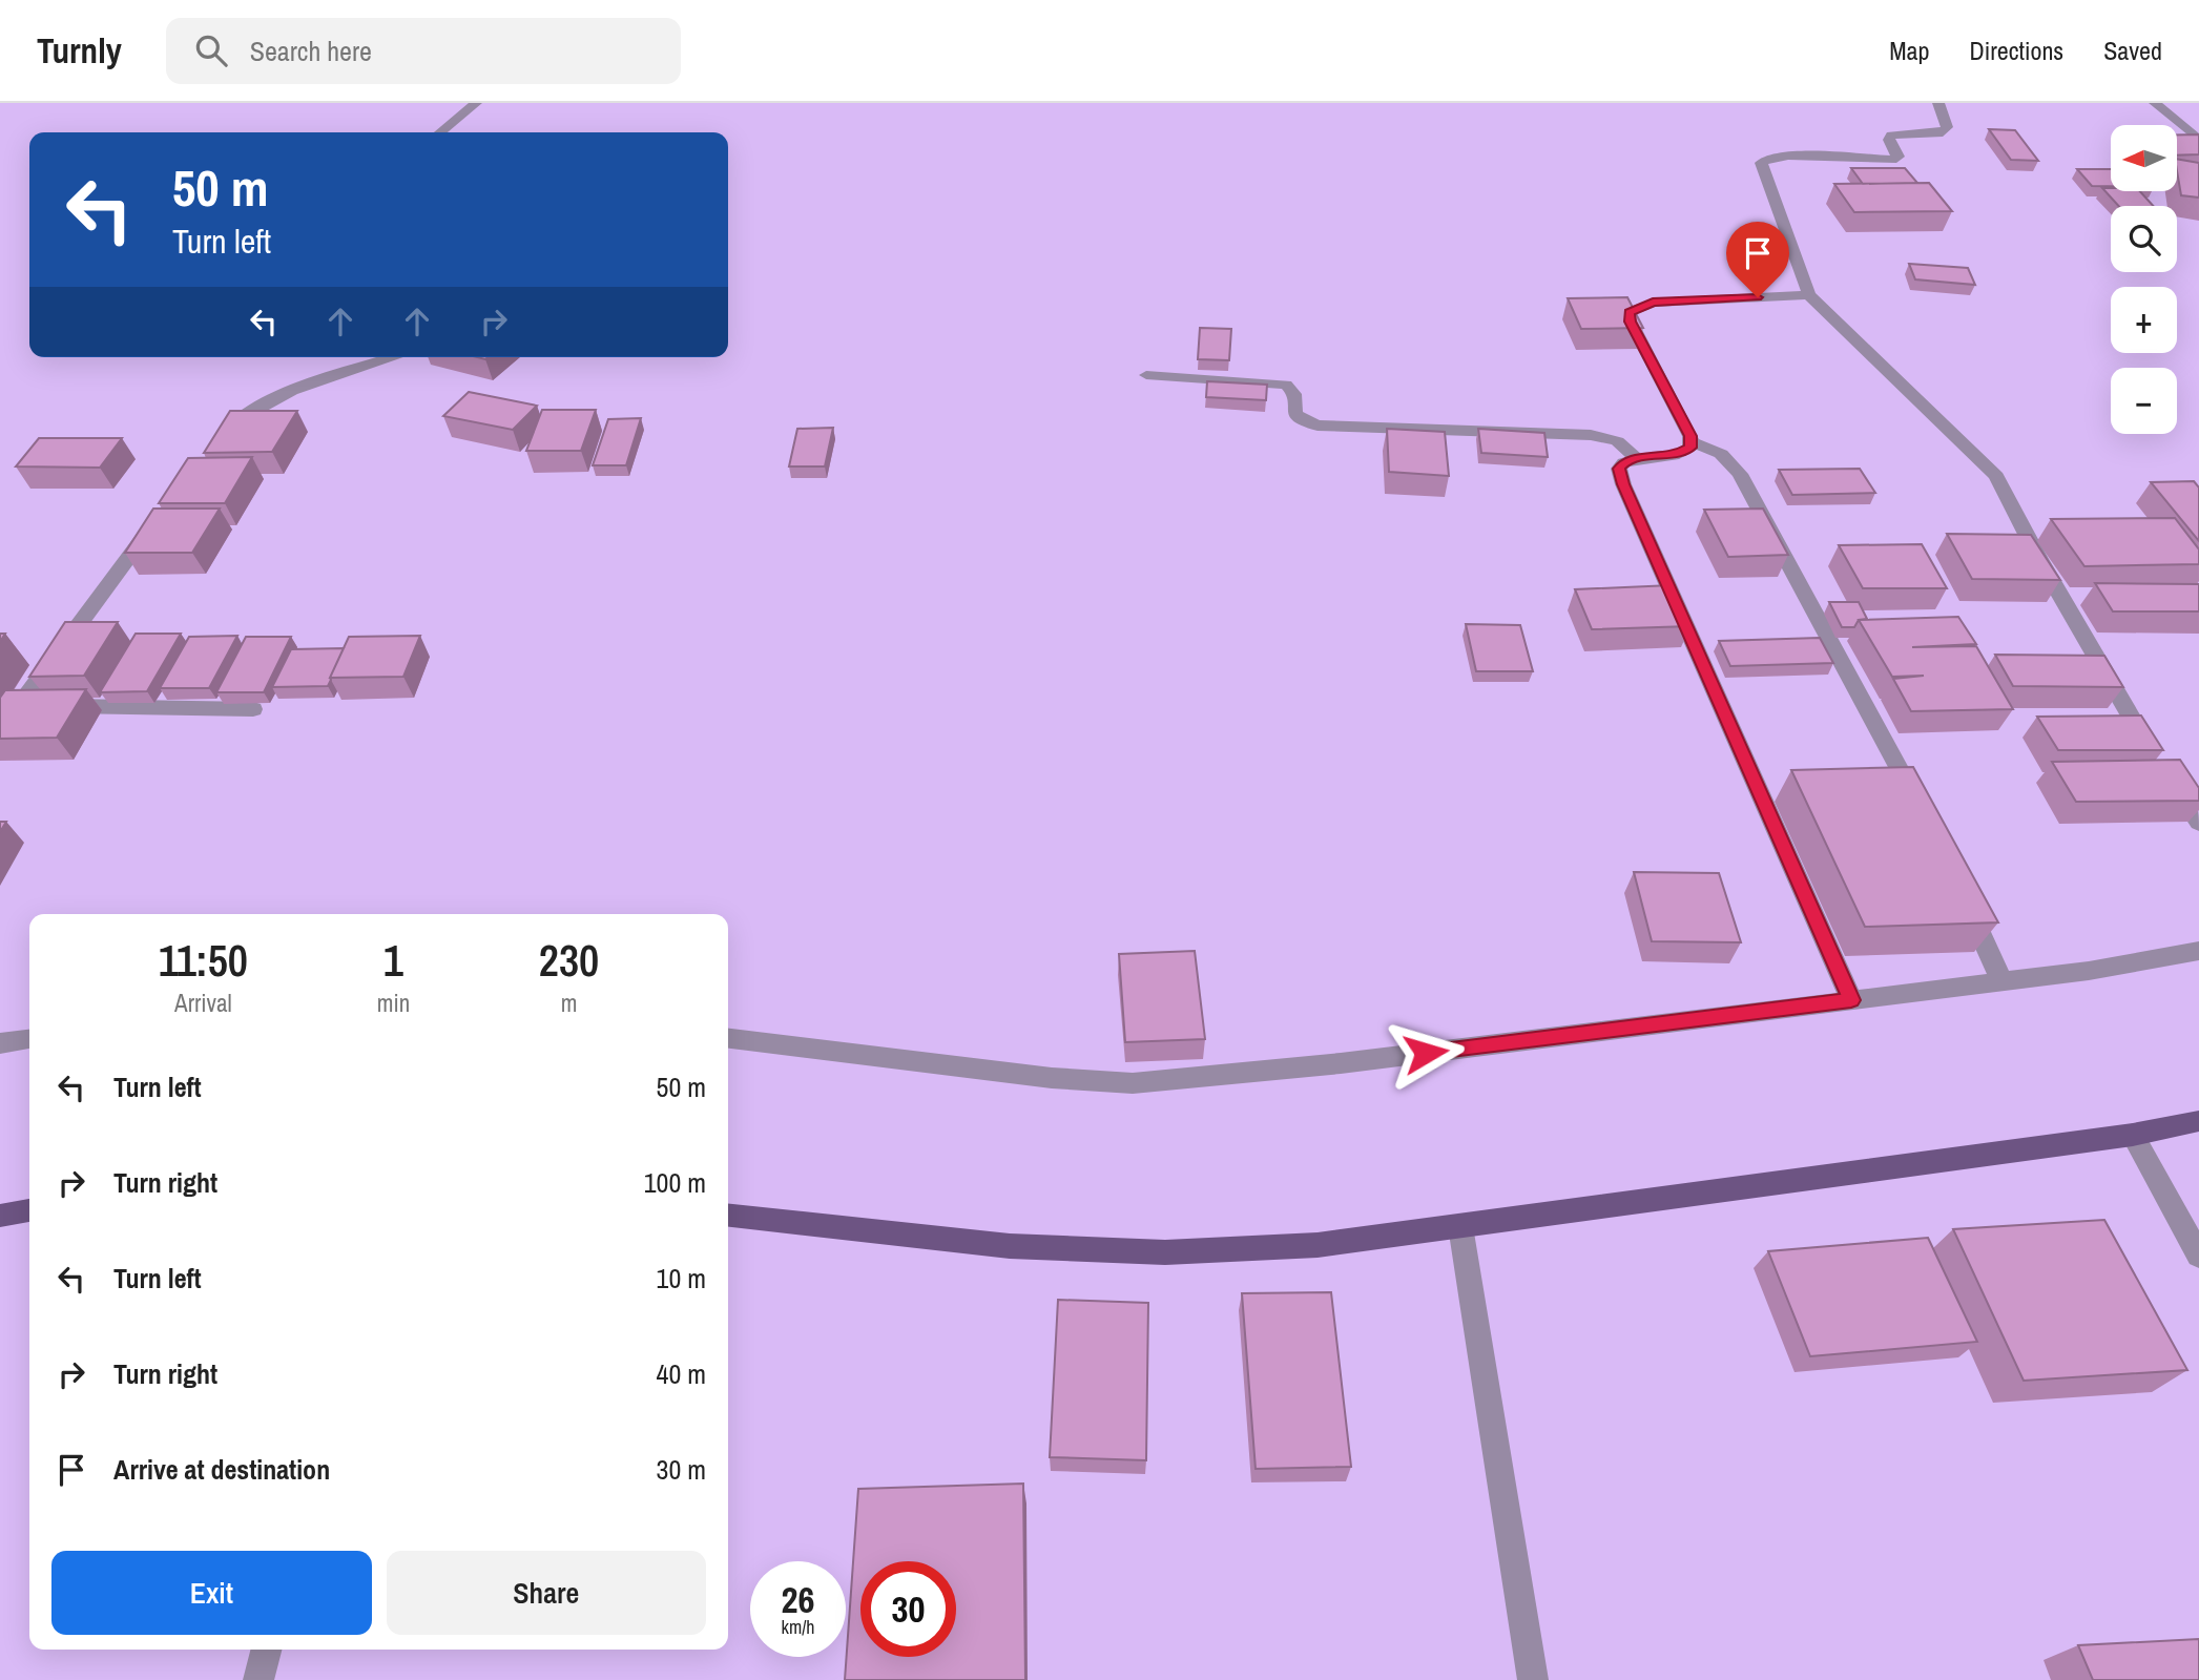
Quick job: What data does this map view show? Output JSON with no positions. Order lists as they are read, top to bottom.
{
  "north": "left",
  "page": {
    "header": "Turnly",
    "search": "Search here",
    "nav": ["Map", "Directions", "Saved"],
    "map_buttons": ["+", "−"],
    "turn": ["50 m", "Turn left"],
    "eta": [
      "11:50",
      "Arrival",
      "1",
      "min",
      "230",
      "m"
    ],
    "list": [
      {
        "name": "Turn left",
        "value": "50 m"
      },
      {
        "name": "Turn right",
        "value": "100 m"
      },
      {
        "name": "Turn left",
        "value": "10 m"
      },
      {
        "name": "Turn right",
        "value": "40 m"
      },
      {
        "name": "Arrive at destination",
        "value": "30 m"
      }
    ],
    "buttons": ["Exit", "Share"],
    "speed": "26 km/h",
    "limit": "30"
  }
}
